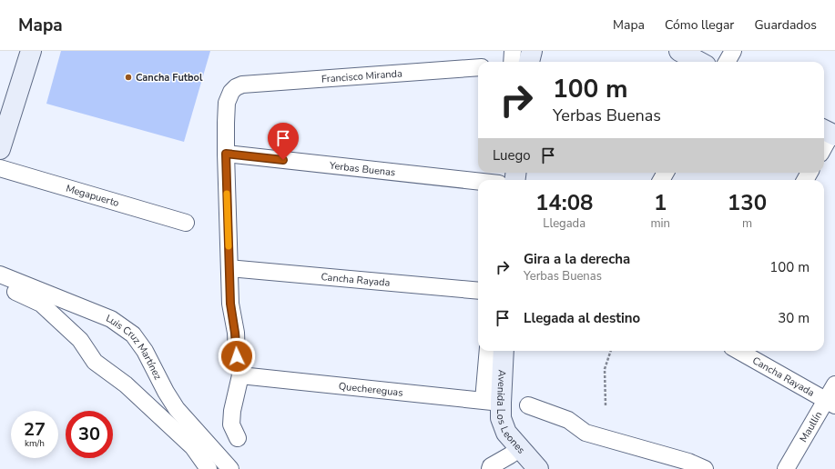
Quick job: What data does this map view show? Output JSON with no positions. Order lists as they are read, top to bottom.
{
  "streets": {
    "main road": ["Avenida Los Leones"],
    "street": [
      "Francisco Miranda",
      "Yerbas Buenas",
      "Megapuerto",
      "Cancha Rayada",
      "Luis Cruz Martínez",
      "Quechereguas",
      "Maullín"
    ]
  },
  "crossings": [
    ["Francisco Miranda", "Yerbas Buenas"],
    ["Cancha Rayada", "Maullín"],
    ["Quechereguas", "Avenida Los Leones"]
  ],
  "places": ["Cancha Futbol"],
  "page": {
    "header": "Mapa",
    "nav": ["Mapa", "Cómo llegar", "Guardados"],
    "turn": ["100 m", "Yerbas Buenas"],
    "then": "Luego",
    "eta": [
      "14:08",
      "Llegada",
      "1",
      "min",
      "130",
      "m"
    ],
    "list": [
      {
        "name": "Gira a la derecha",
        "note": "Yerbas Buenas",
        "value": "100 m"
      },
      {
        "name": "Llegada al destino",
        "value": "30 m"
      }
    ],
    "speed": "27 km/h",
    "limit": "30"
  }
}
